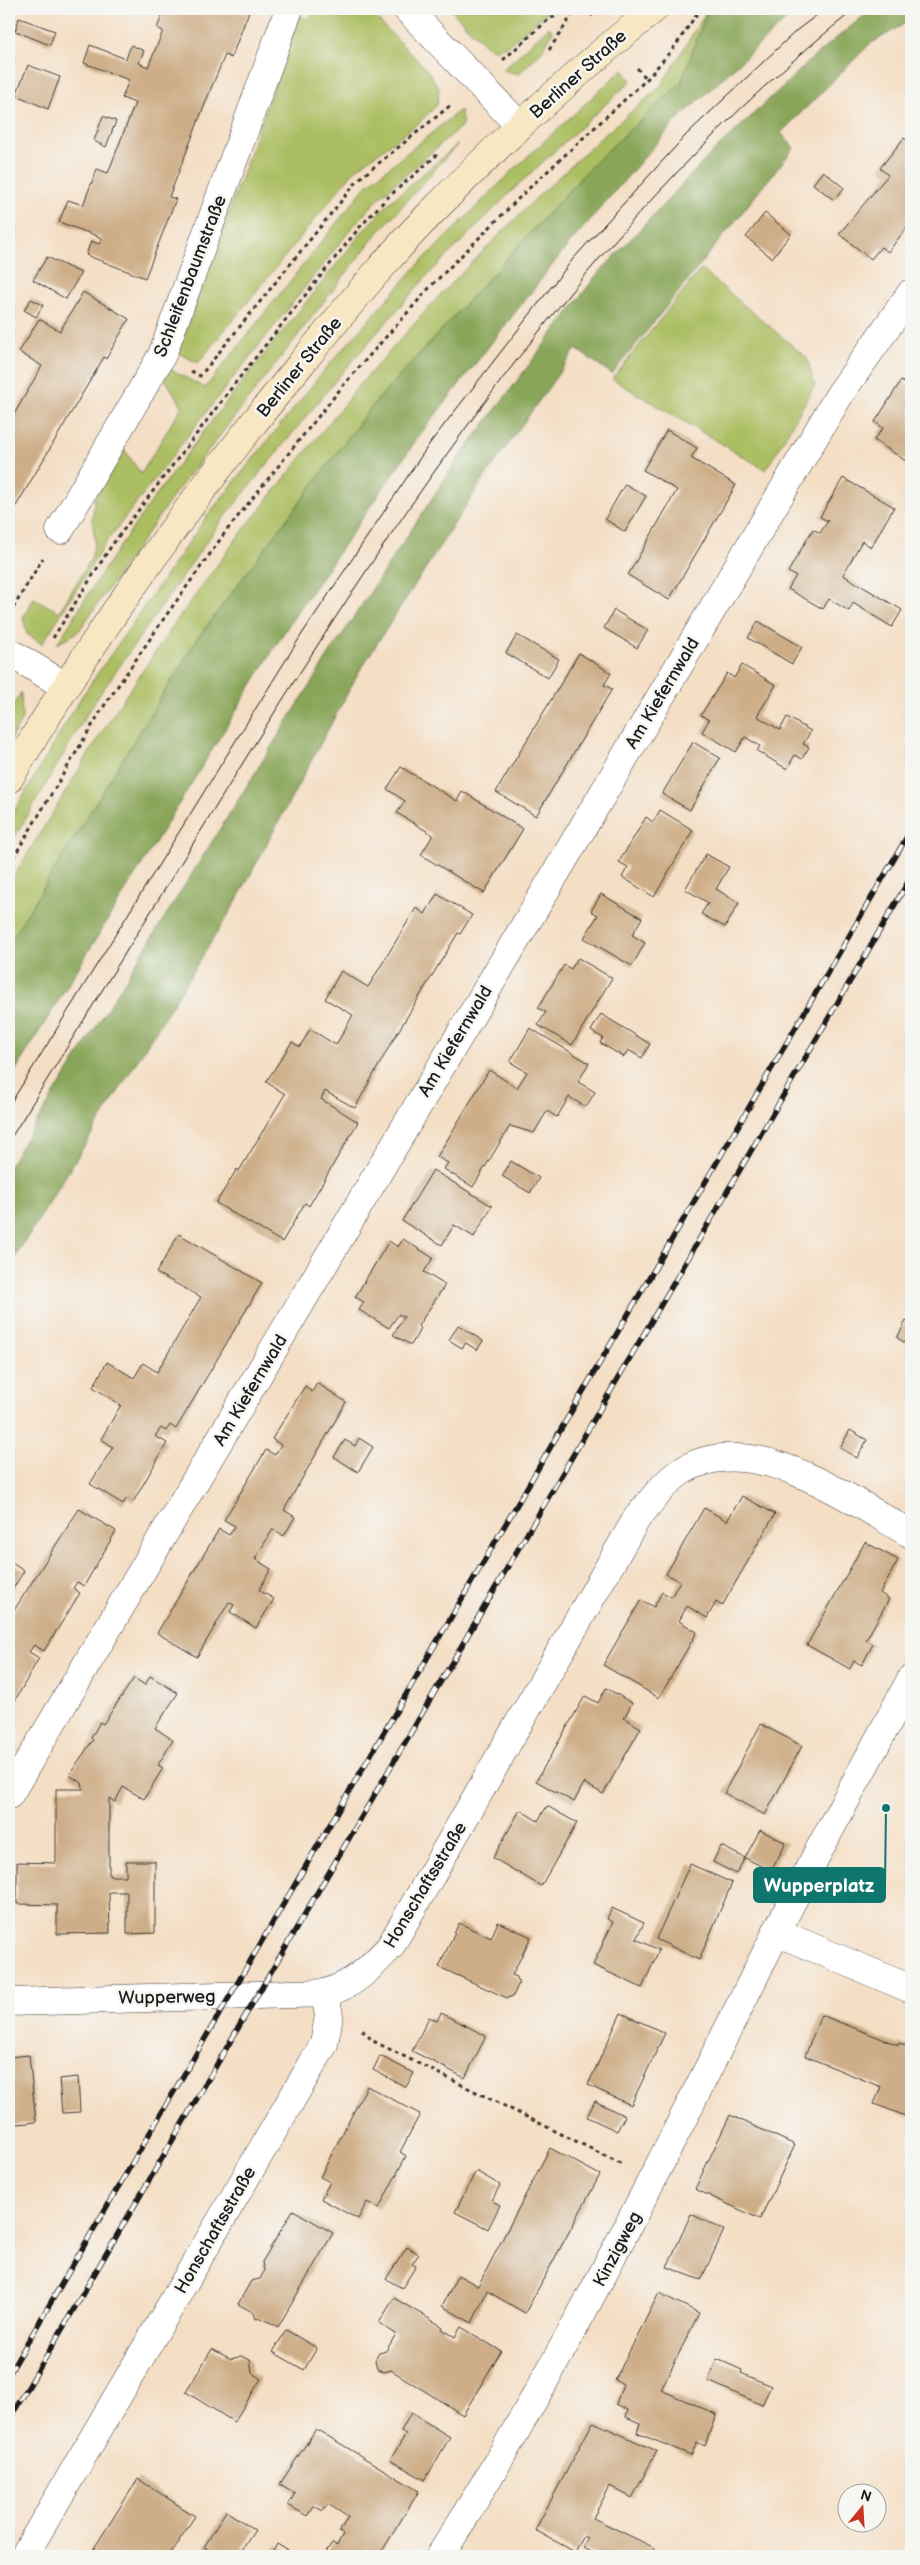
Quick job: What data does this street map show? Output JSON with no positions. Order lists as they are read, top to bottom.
{
  "streets": {
    "main road": ["Berliner Straße"],
    "street": [
      "Schleifenbaumstraße",
      "Am Kiefernwald",
      "Honschaftsstraße",
      "Wupperweg",
      "Kinzigweg"
    ]
  },
  "crossings": [
    ["Honschaftsstraße", "Wupperweg"]
  ],
  "places": ["Wupperplatz"],
  "north": "top"
}
